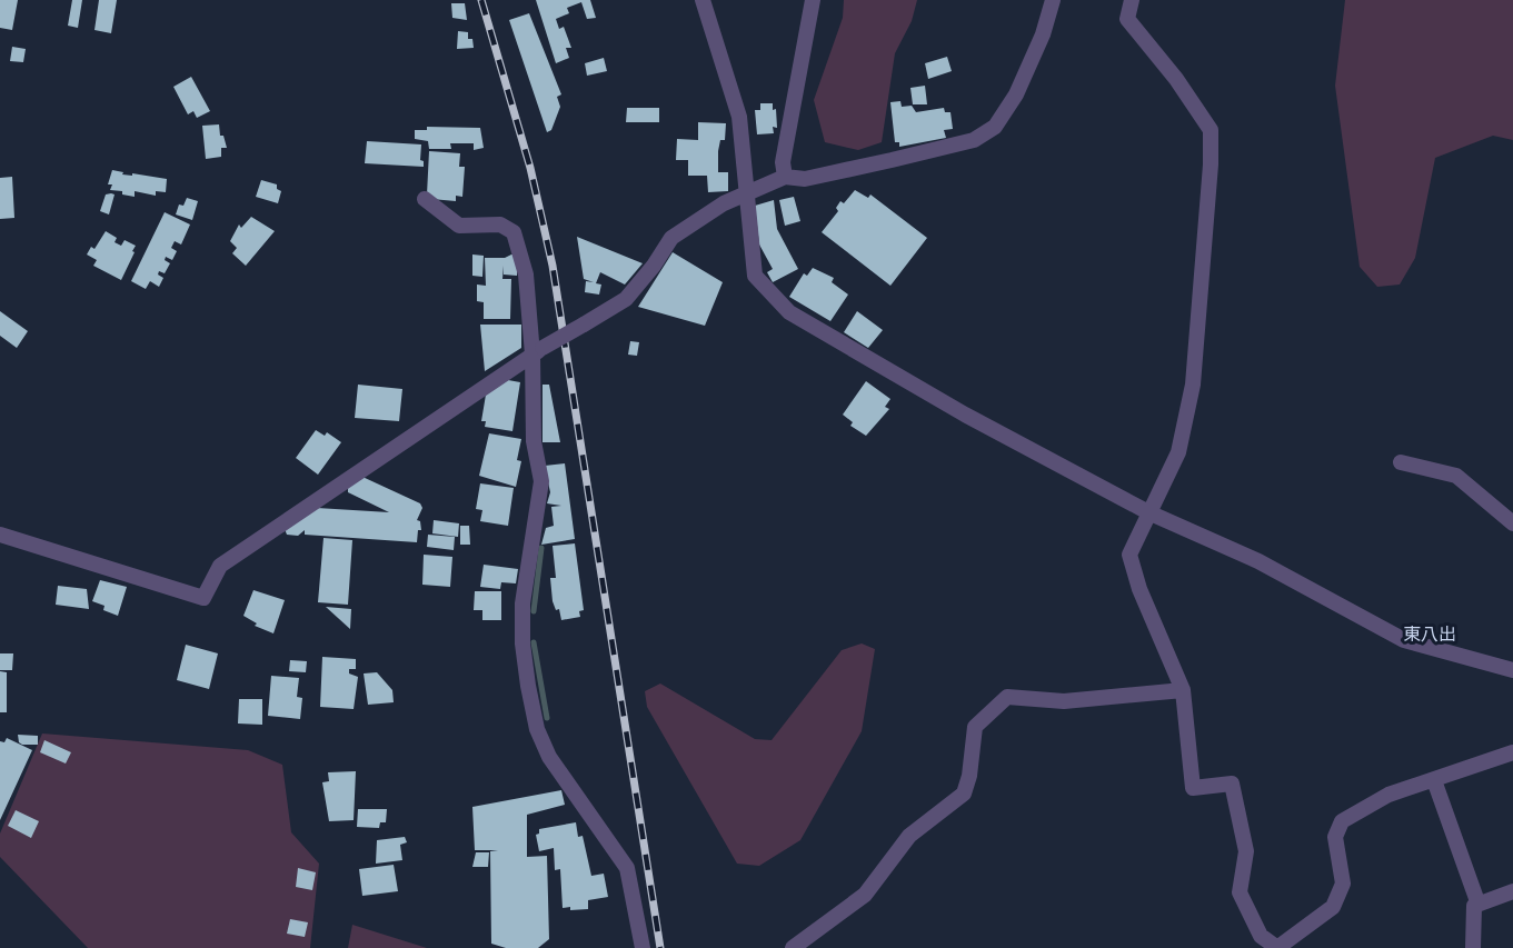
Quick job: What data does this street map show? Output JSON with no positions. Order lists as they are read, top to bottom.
{
  "districts": ["東八出"]
}
